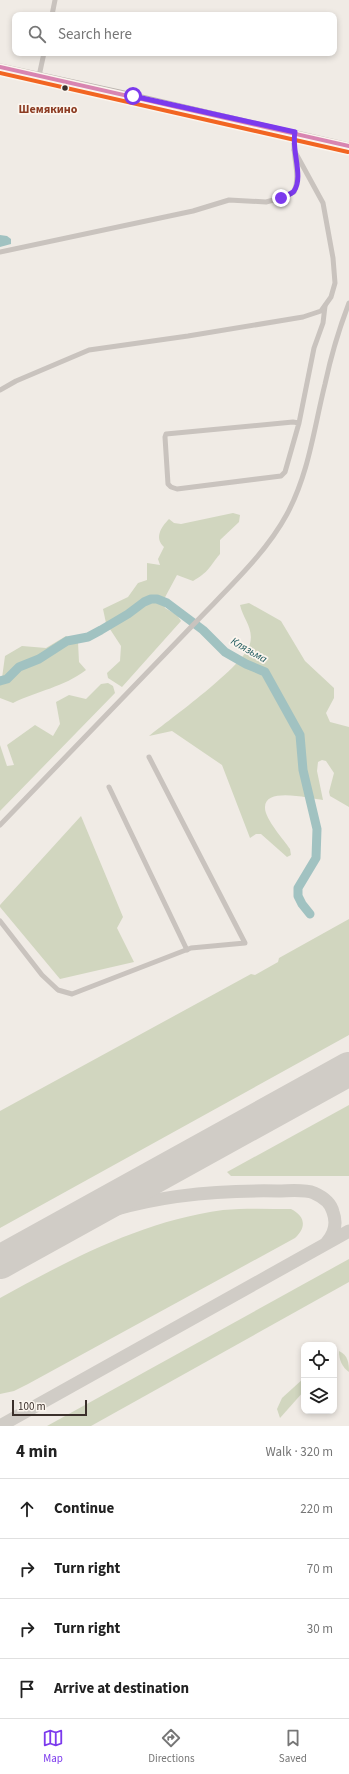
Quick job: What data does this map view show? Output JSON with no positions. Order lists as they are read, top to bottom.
{
  "districts": ["Шемякино"],
  "water": ["Клязьма"],
  "scale_bar": "100 m",
  "page": {
    "search": "Search here",
    "scale": "100 m",
    "heading": ["4 min", "Walk · 320 m"],
    "list": [
      ["Continue", "220 m"],
      ["Turn right", "70 m"],
      ["Turn right", "30 m"],
      "Arrive at destination"
    ],
    "nav": ["Map", "Directions", "Saved"]
  }
}
